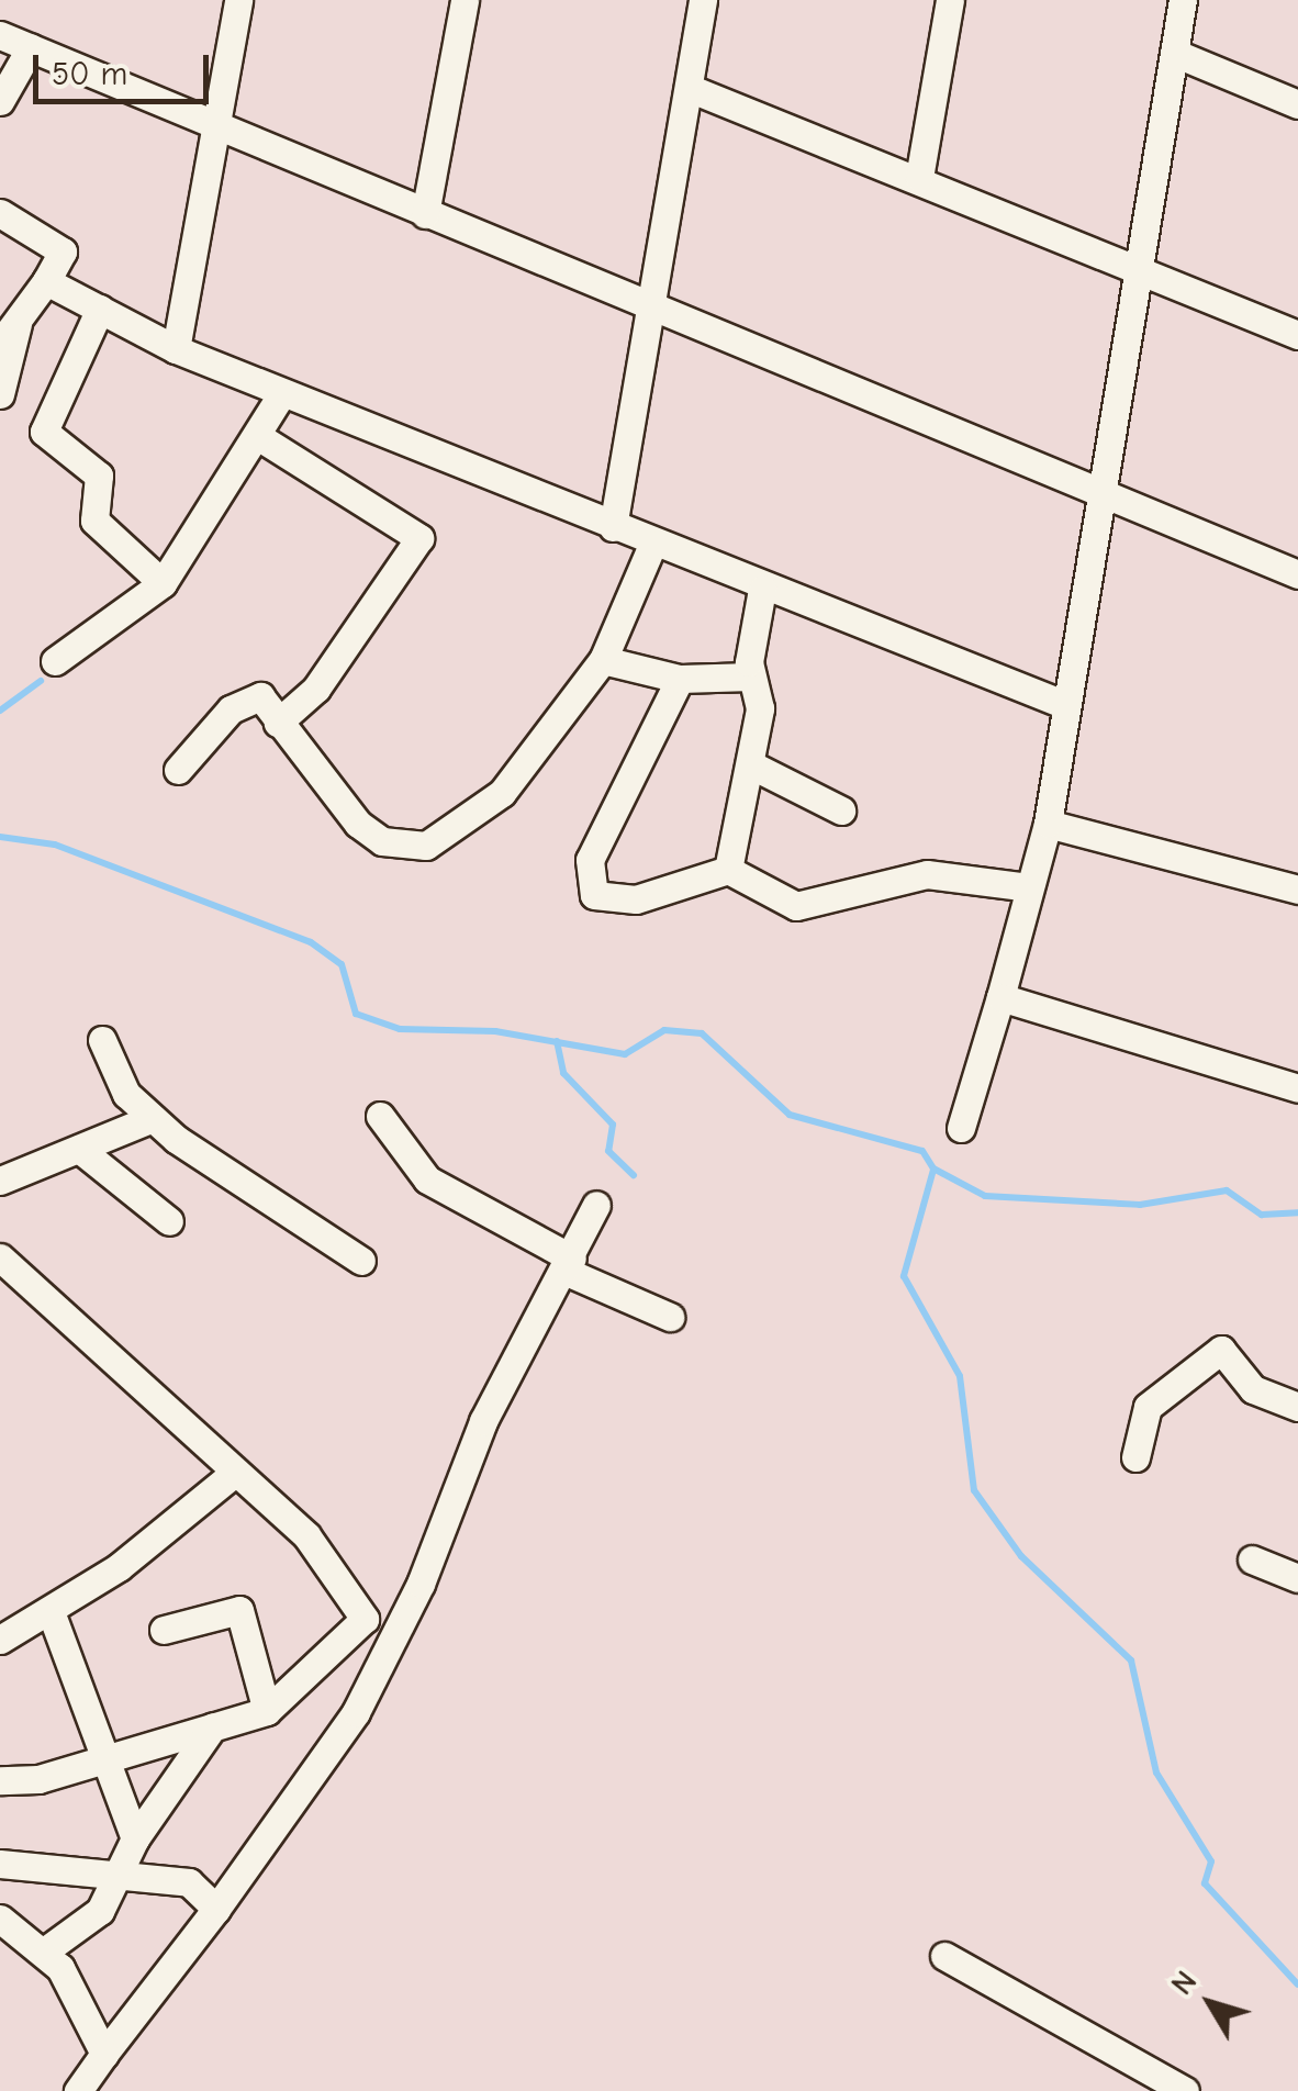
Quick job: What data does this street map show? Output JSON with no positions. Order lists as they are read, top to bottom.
{
  "scale_bar": "50 m",
  "north": "top left"
}
